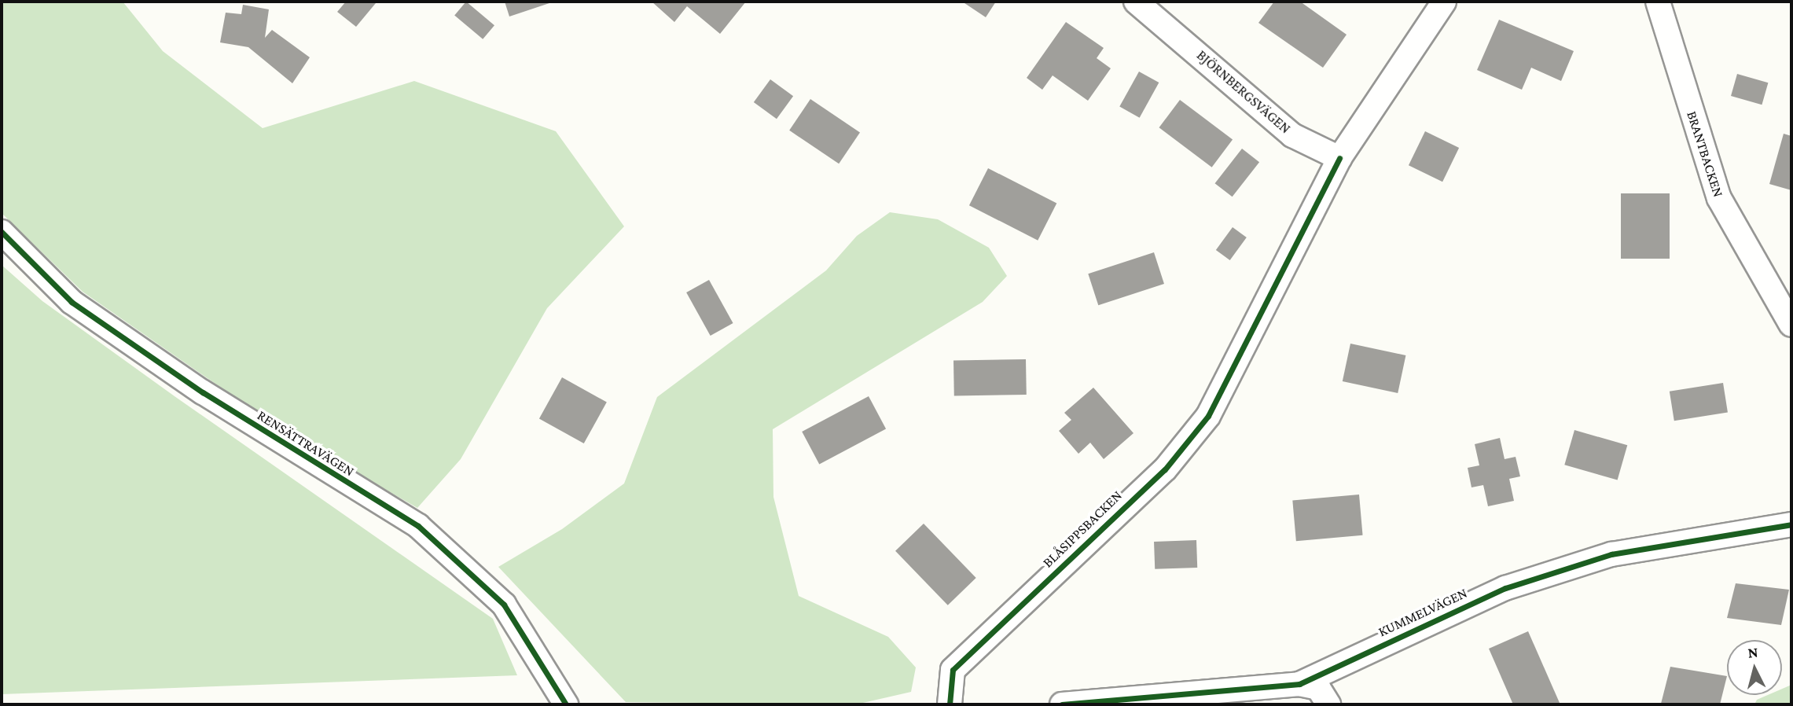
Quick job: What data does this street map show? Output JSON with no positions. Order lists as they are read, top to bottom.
{
  "streets": {
    "street": [
      "BJÖRNBERGSVÄGEN",
      "BRANTBACKEN",
      "RENSÄTTRAVÄGEN",
      "BLÅSIPPSBACKEN",
      "KUMMELVÄGEN"
    ]
  },
  "crossings": [
    ["BJÖRNBERGSVÄGEN", "BLÅSIPPSBACKEN"]
  ],
  "north": "top"
}
